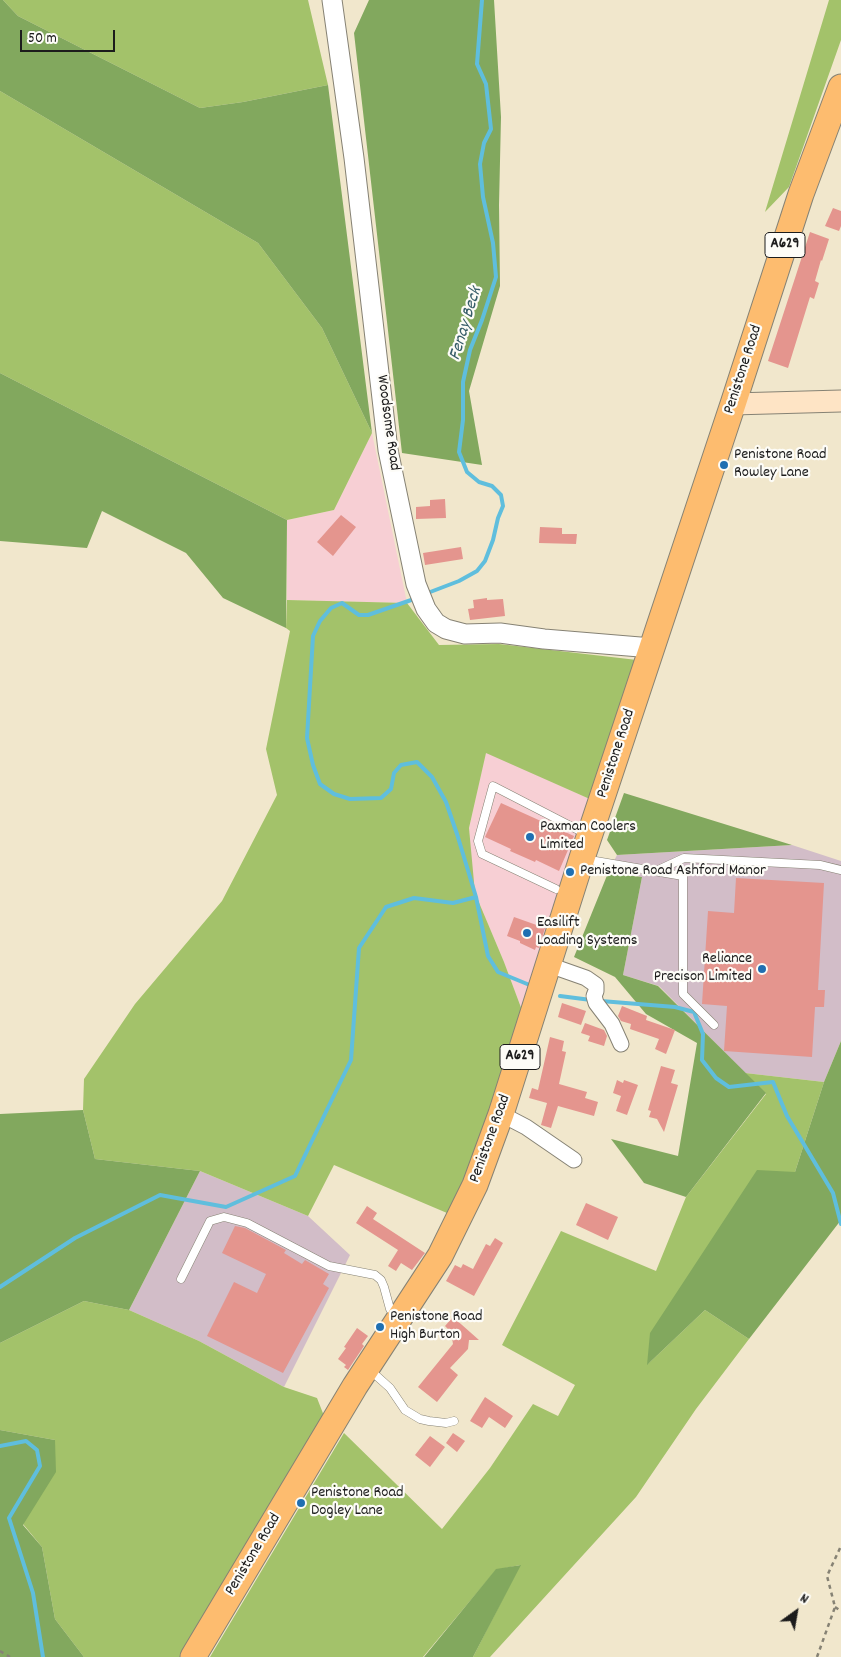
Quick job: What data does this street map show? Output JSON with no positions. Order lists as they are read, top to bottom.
{
  "streets": {
    "highway": ["A629", "Penistone Road"],
    "street": ["Woodsome Road"]
  },
  "crossings": [
    ["Penistone Road", "Woodsome Road"]
  ],
  "water": ["Fenay Beck"],
  "places": [
    "Penistone Road Rowley Lane",
    "Paxman Coolers Limited",
    "Penistone Road Ashford Manor",
    "Easilift Loading Systems",
    "Reliance Precison Limited",
    "Penistone Road High Burton",
    "Penistone Road Dogley Lane"
  ],
  "scale_bar": "50 m",
  "north": "top right"
}
